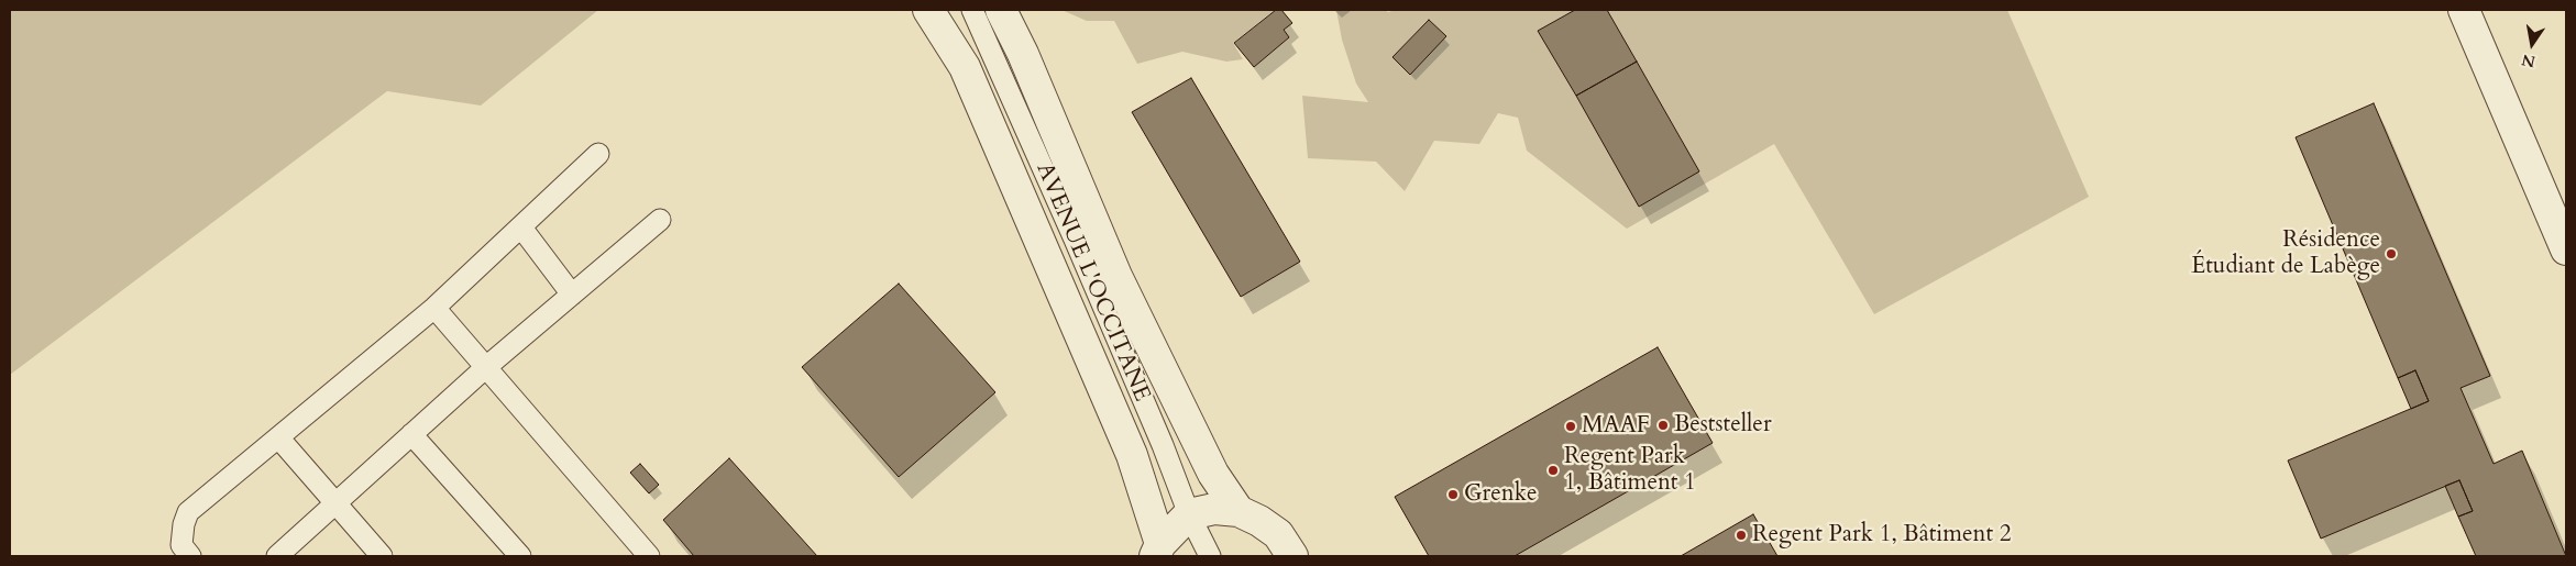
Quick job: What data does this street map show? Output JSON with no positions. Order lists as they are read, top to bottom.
{
  "streets": {
    "street": ["AVENUE L'OCCITANE"]
  },
  "places": [
    "Résidence Étudiant de Labège",
    "Beststeller",
    "MAAF",
    "Regent Park 1, Bâtiment 1",
    "Grenke",
    "Regent Park 1, Bâtiment 2"
  ],
  "north": "bottom"
}
